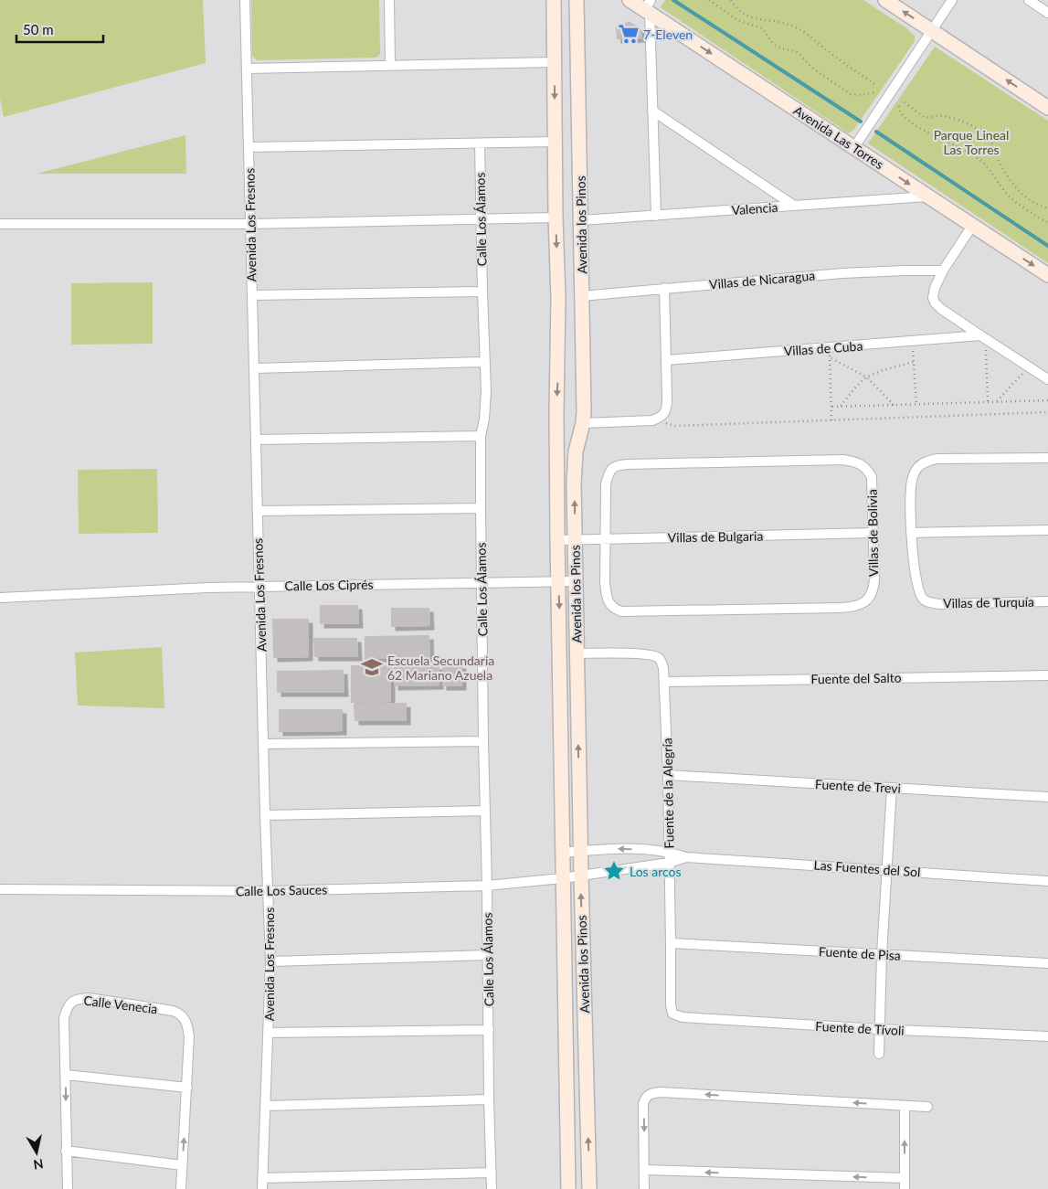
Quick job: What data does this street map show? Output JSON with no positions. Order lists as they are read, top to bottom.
{
  "streets": {
    "street": [
      "Avenida Las Torres",
      "Valencia",
      "Calle Los Álamos",
      "Avenida Los Fresnos",
      "Avenida los Pinos",
      "Villas de Nicaragua",
      "Villas de Cuba",
      "Villas de Bolivia",
      "Villas de Bulgaria",
      "Calle Los Ciprés",
      "Villas de Turquía",
      "Fuente del Salto",
      "Fuente de Trevi",
      "Fuente de la Alegría",
      "Las Fuentes del Sol",
      "Calle Los Sauces",
      "Fuente de Pisa",
      "Calle Venecia",
      "Fuente de Tívoli"
    ]
  },
  "crossings": [
    ["Avenida Las Torres", "Valencia"],
    ["Valencia", "Avenida los Pinos"],
    ["Calle Los Álamos", "Calle Los Ciprés"],
    ["Calle Los Álamos", "Calle Los Sauces"],
    ["Avenida Los Fresnos", "Calle Los Ciprés"],
    ["Avenida Los Fresnos", "Calle Los Sauces"],
    ["Avenida los Pinos", "Villas de Nicaragua"],
    ["Avenida los Pinos", "Villas de Bulgaria"],
    ["Avenida los Pinos", "Calle Los Ciprés"],
    ["Avenida los Pinos", "Fuente de la Alegría"],
    ["Avenida los Pinos", "Las Fuentes del Sol"],
    ["Avenida los Pinos", "Calle Los Sauces"],
    ["Villas de Bolivia", "Villas de Bulgaria"],
    ["Fuente del Salto", "Fuente de la Alegría"],
    ["Fuente de Trevi", "Fuente de la Alegría"],
    ["Fuente de la Alegría", "Las Fuentes del Sol"],
    ["Fuente de la Alegría", "Fuente de Pisa"],
    ["Fuente de la Alegría", "Fuente de Tívoli"],
    ["Las Fuentes del Sol", "Calle Los Sauces"]
  ],
  "parks": ["Parque Lineal Las Torres"],
  "places": {
    "supermarket": ["7-Eleven"],
    "school or university": ["Escuela Secundaria 62 Mariano Azuela"],
    "place": ["Los arcos"]
  },
  "scale_bar": "50 m",
  "north": "bottom"
}
